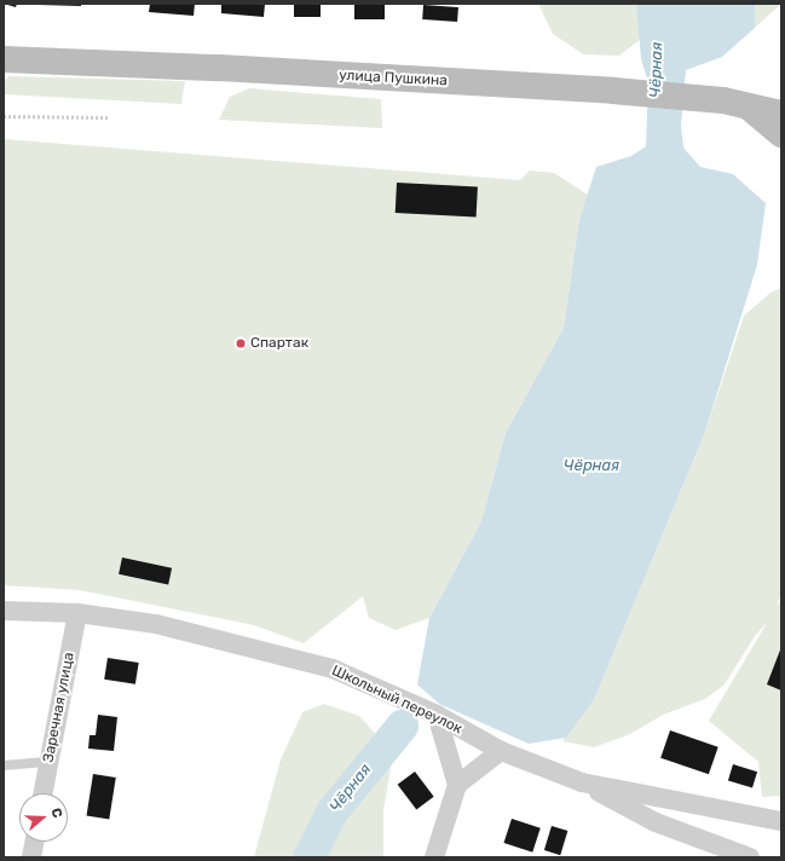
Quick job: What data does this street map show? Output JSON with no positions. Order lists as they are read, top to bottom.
{
  "streets": {
    "main road": ["улица Пушкина"],
    "street": ["Школьный переулок", "Заречная улица"]
  },
  "crossings": [
    ["Школьный переулок", "Заречная улица"]
  ],
  "water": ["Чёрная"],
  "places": ["Спартак"],
  "north": "right"
}
